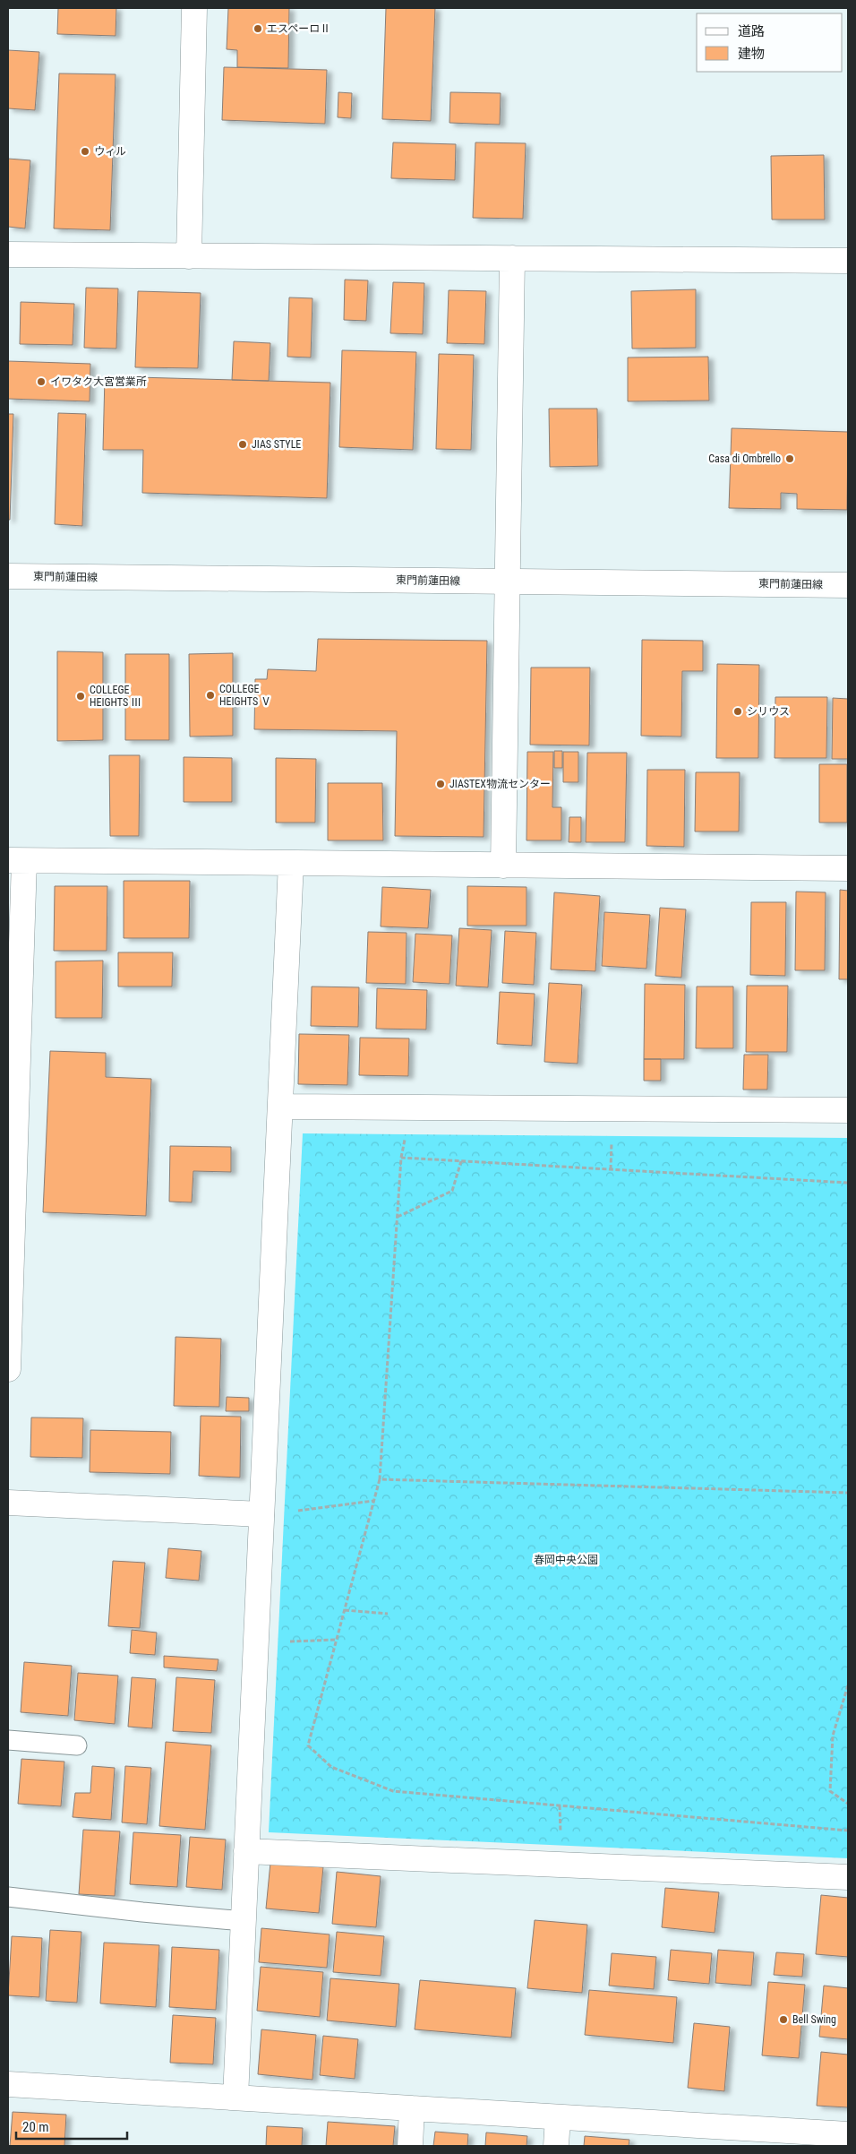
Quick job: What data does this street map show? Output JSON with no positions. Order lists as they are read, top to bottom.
{
  "streets": {
    "street": ["東門前蓮田線"]
  },
  "parks": ["春岡中央公園"],
  "places": [
    "エスペーロⅡ",
    "ウィル",
    "イワタク大宮営業所",
    "JIAS STYLE",
    "Casa di Ombrello",
    "COLLEGE HEIGHTS Ⅴ",
    "COLLEGE HEIGHTS Ⅲ",
    "シリウス",
    "JIASTEX物流センター",
    "Bell Swing"
  ],
  "legend": ["道路", "建物"],
  "scale_bar": "20 m"
}
